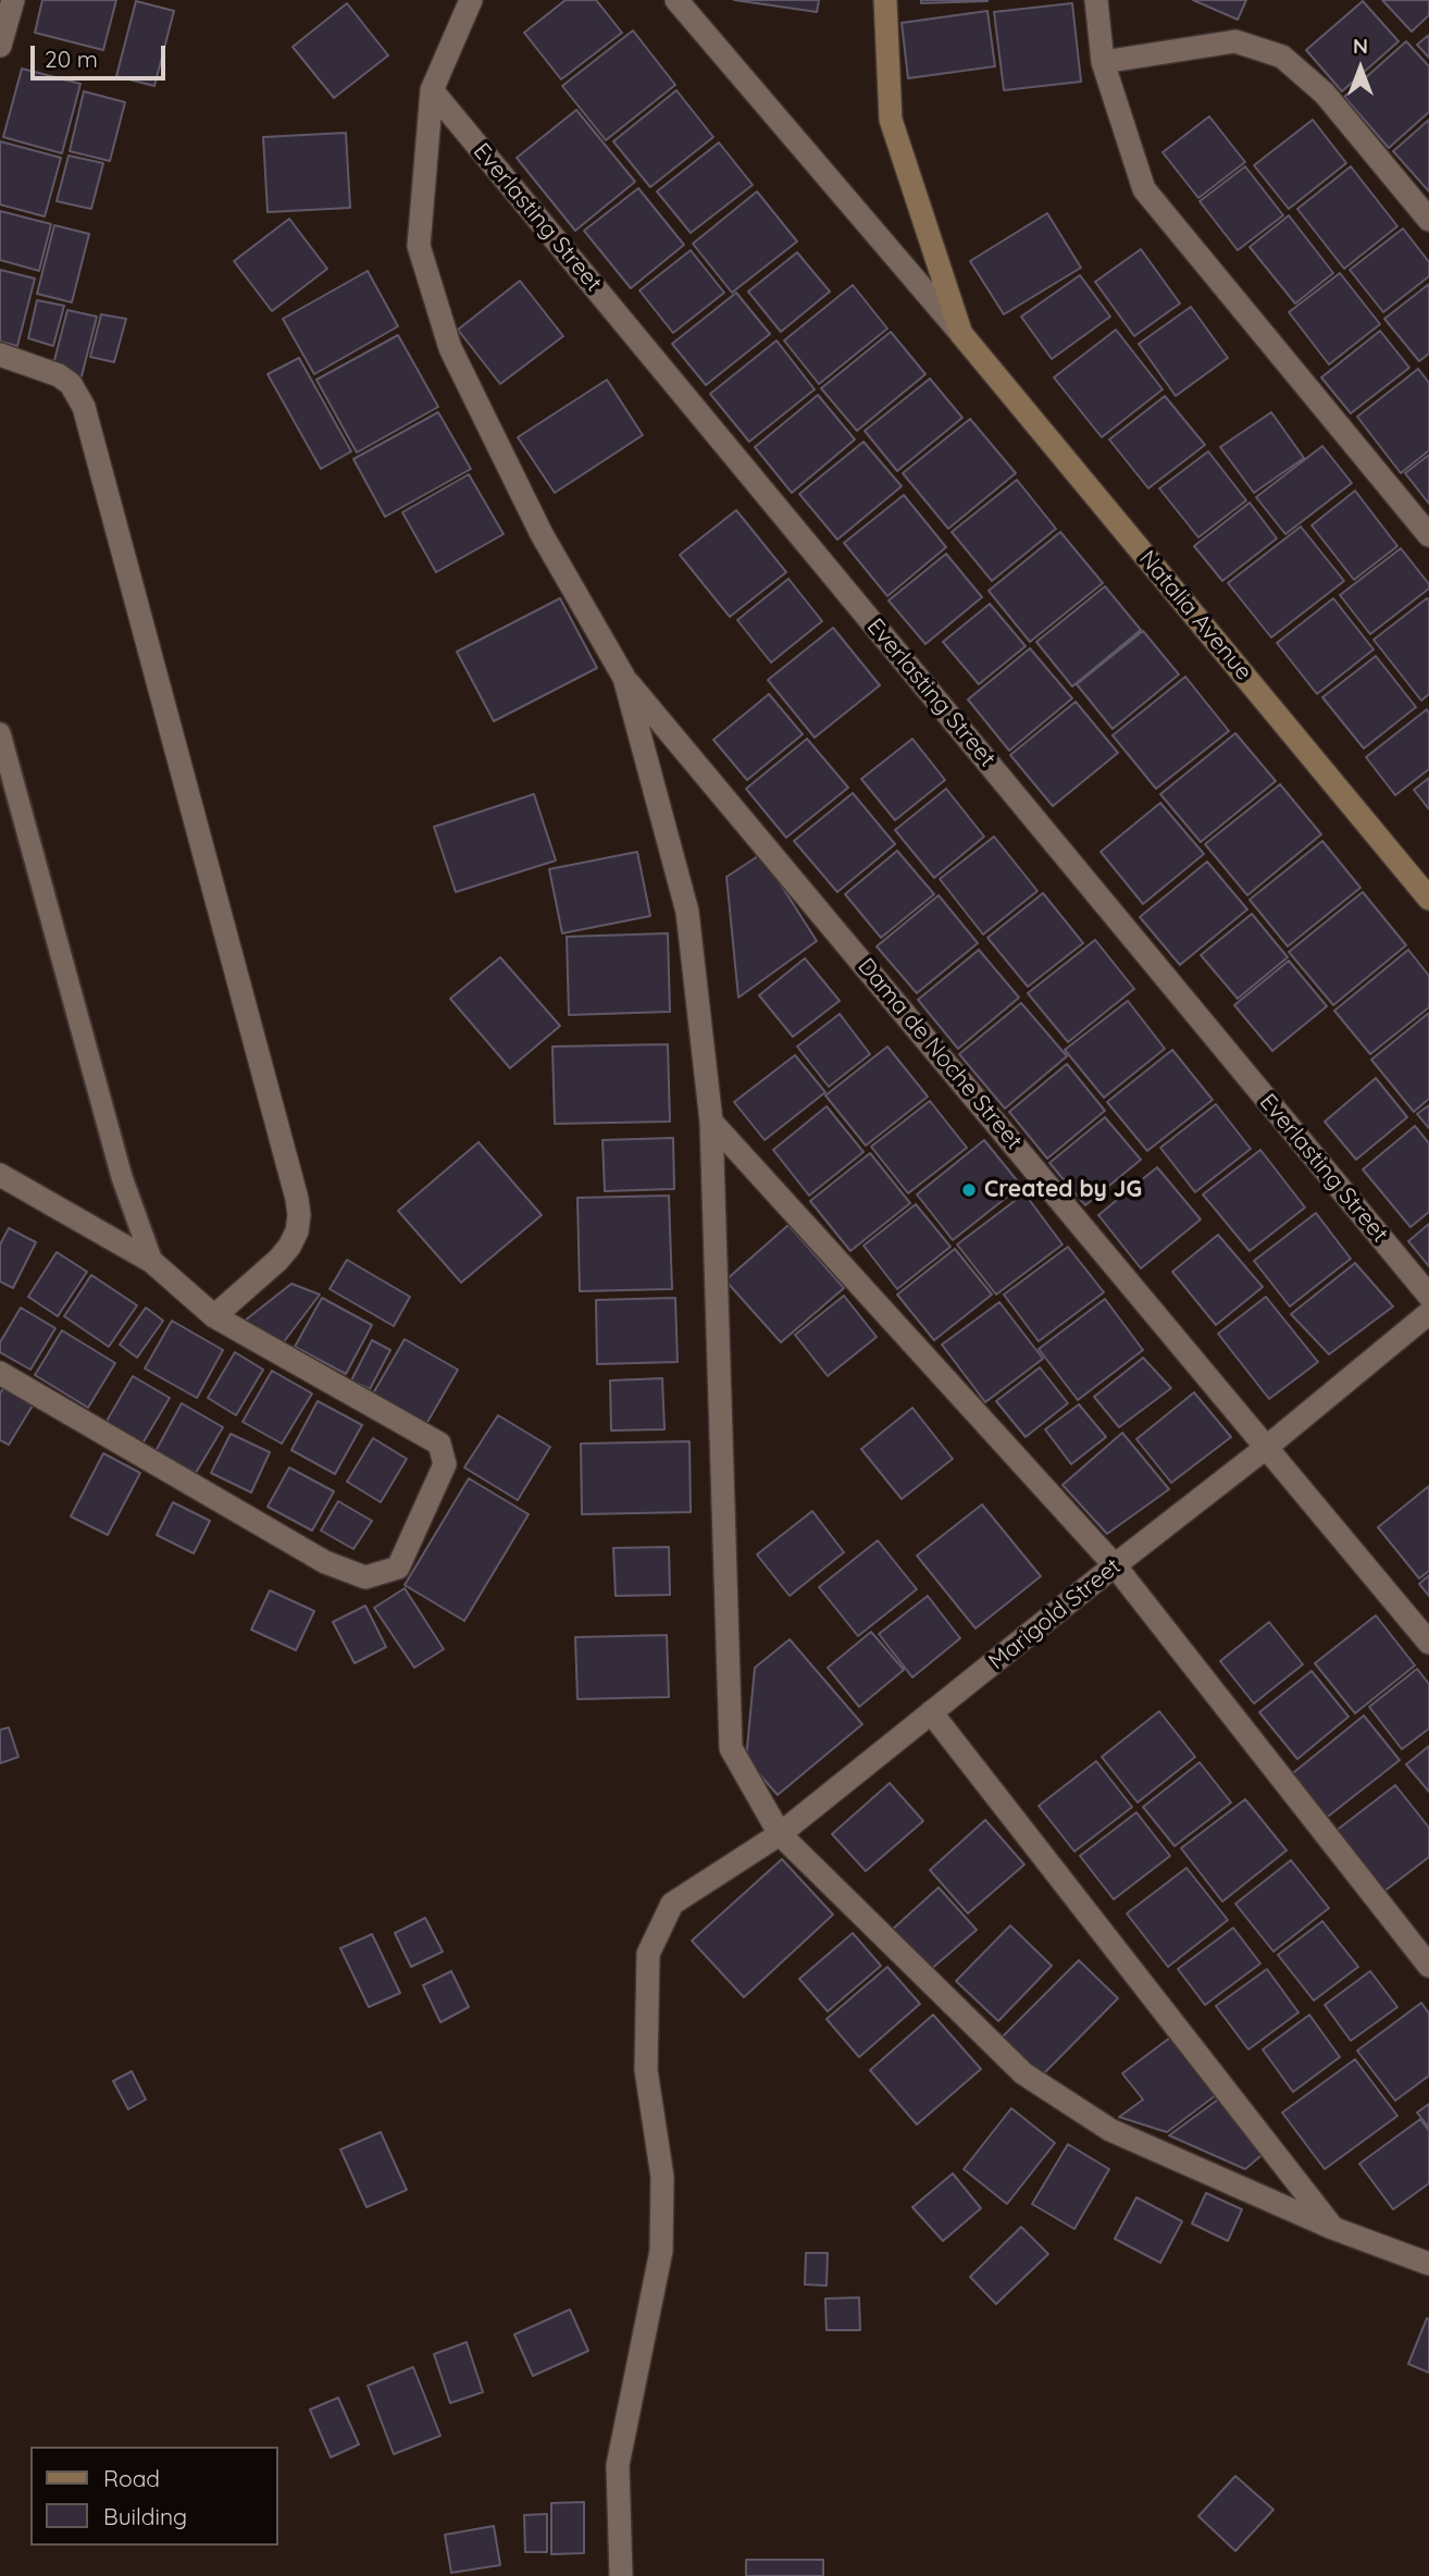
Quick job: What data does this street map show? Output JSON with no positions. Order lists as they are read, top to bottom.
{
  "streets": {
    "street": [
      "Everlasting Street",
      "Natalia Avenue",
      "Dama de Noche Street",
      "Marigold Street"
    ]
  },
  "crossings": [
    ["Dama de Noche Street", "Marigold Street"]
  ],
  "places": ["Created by JG"],
  "legend": ["Road", "Building"],
  "scale_bar": "20 m",
  "north": "top"
}
